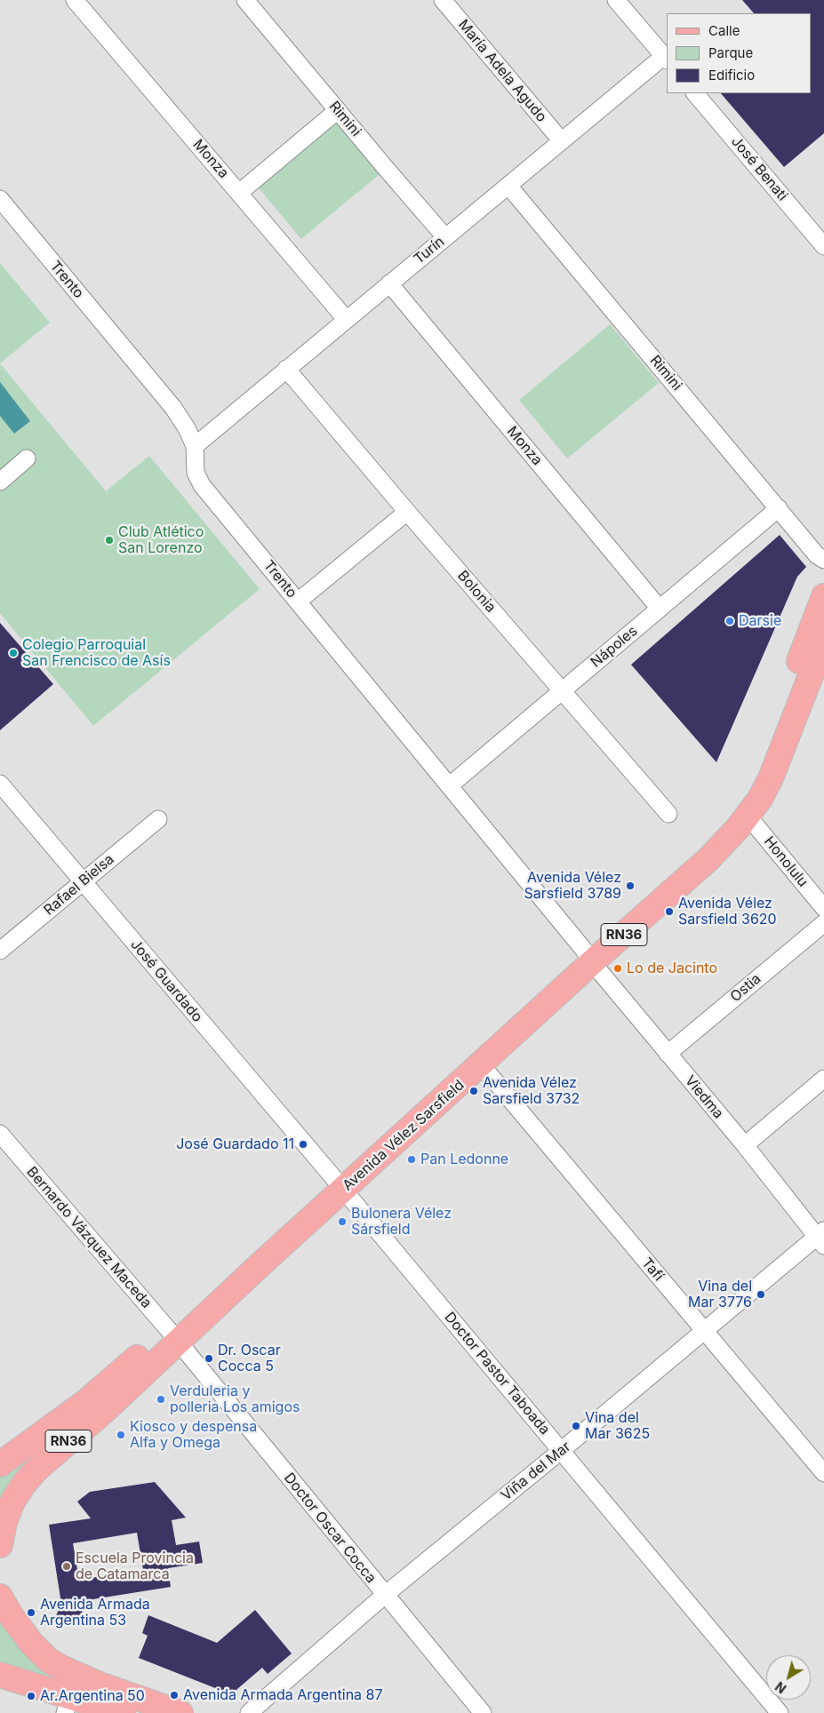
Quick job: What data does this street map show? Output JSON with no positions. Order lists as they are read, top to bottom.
{
  "streets": {
    "main road": ["RN36", "Avenida Vélez Sarsfield"],
    "street": [
      "María Adela Agudo",
      "Rimini",
      "Monza",
      "José Benati",
      "Turín",
      "Trento",
      "Bolonia",
      "Nápoles",
      "Honolulu",
      "Rafael Bielsa",
      "José Guardado",
      "Ostia",
      "Viedma",
      "Bernardo Vázquez Maceda",
      "Tafí",
      "Doctor Pastor Taboada",
      "Viña del Mar",
      "Doctor Oscar Cocca"
    ]
  },
  "crossings": [
    ["María Adela Agudo", "Turín"],
    ["Rimini", "Turín"],
    ["Rimini", "Nápoles"],
    ["Monza", "Turín"],
    ["Monza", "Nápoles"],
    ["Turín", "Trento"],
    ["Turín", "Bolonia"],
    ["Trento", "Nápoles"],
    ["Trento", "Viedma"],
    ["Trento", "Avenida Vélez Sarsfield"],
    ["Bolonia", "Nápoles"],
    ["Honolulu", "Avenida Vélez Sarsfield"],
    ["Rafael Bielsa", "José Guardado"],
    ["José Guardado", "Avenida Vélez Sarsfield"],
    ["José Guardado", "Doctor Pastor Taboada"],
    ["Ostia", "Viedma"],
    ["Viedma", "Avenida Vélez Sarsfield"],
    ["Viedma", "Viña del Mar"],
    ["Avenida Vélez Sarsfield", "Bernardo Vázquez Maceda"],
    ["Avenida Vélez Sarsfield", "Tafí"],
    ["Avenida Vélez Sarsfield", "Doctor Pastor Taboada"],
    ["Avenida Vélez Sarsfield", "Doctor Oscar Cocca"],
    ["Bernardo Vázquez Maceda", "Doctor Oscar Cocca"],
    ["Tafí", "Viña del Mar"],
    ["Doctor Pastor Taboada", "Viña del Mar"],
    ["Viña del Mar", "Doctor Oscar Cocca"]
  ],
  "places": [
    "Club Atlético San Lorenzo",
    "Darsie",
    "Colegio Parroquial San Frencisco de Asís",
    "Avenida Vélez Sarsfield 3789",
    "Avenida Vélez Sarsfield 3620",
    "Lo de Jacinto",
    "Avenida Vélez Sarsfield 3732",
    "José Guardado 11",
    "Pan Ledonne",
    "Bulonera Vélez Sársfield",
    "Vina del Mar 3776",
    "Dr. Oscar Cocca 5",
    "Verduleria y polleria Los amigos",
    "Vina del Mar 3625",
    "Kiosco y despensa Alfa y Omega",
    "Escuela Provincia de Catamarca",
    "Avenida Armada Argentina 53",
    "Avenida Armada Argentina 87",
    "Ar.Argentina 50"
  ],
  "legend": ["Calle", "Parque", "Edificio"],
  "north": "bottom left"
}
